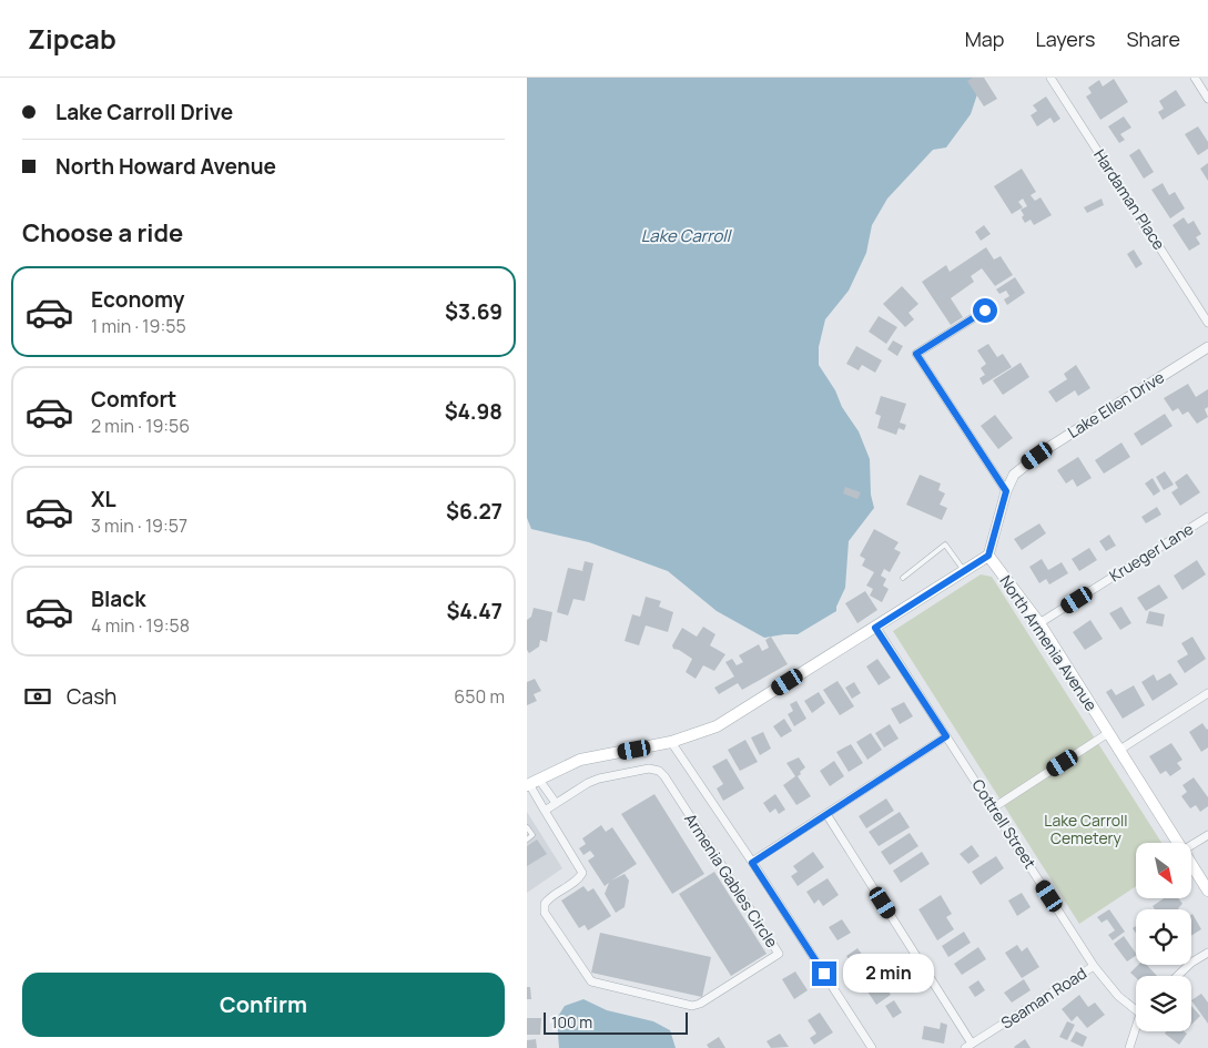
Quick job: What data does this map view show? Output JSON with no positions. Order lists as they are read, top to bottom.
{
  "streets": {
    "main road": ["North Armenia Avenue"],
    "street": [
      "Hardaman Place",
      "Lake Ellen Drive",
      "Krueger Lane",
      "Cottrell Street",
      "Armenia Gables Circle",
      "Seaman Road"
    ]
  },
  "crossings": [
    ["Lake Ellen Drive", "North Armenia Avenue"],
    ["Krueger Lane", "North Armenia Avenue"],
    ["Cottrell Street", "Seaman Road"]
  ],
  "water": ["Lake Carroll"],
  "parks": ["Lake Carroll Cemetery"],
  "scale_bar": "100 m",
  "north": "bottom right",
  "page": {
    "header": "Zipcab",
    "nav": ["Map", "Layers", "Share"],
    "banner": ["Lake Carroll Drive", "North Howard Avenue"],
    "heading": "Choose a ride",
    "list": [
      {
        "name": "Economy",
        "note": "1 min · 19:55",
        "value": "$3.69"
      },
      {
        "name": "Comfort",
        "note": "2 min · 19:56",
        "value": "$4.98"
      },
      {
        "name": "XL",
        "note": "3 min · 19:57",
        "value": "$6.27"
      },
      {
        "name": "Black",
        "note": "4 min · 19:58",
        "value": "$4.47"
      }
    ],
    "pay": ["Cash", "650 m"],
    "bubble": "2 min",
    "buttons": "Confirm",
    "scale": "100 m"
  }
}
